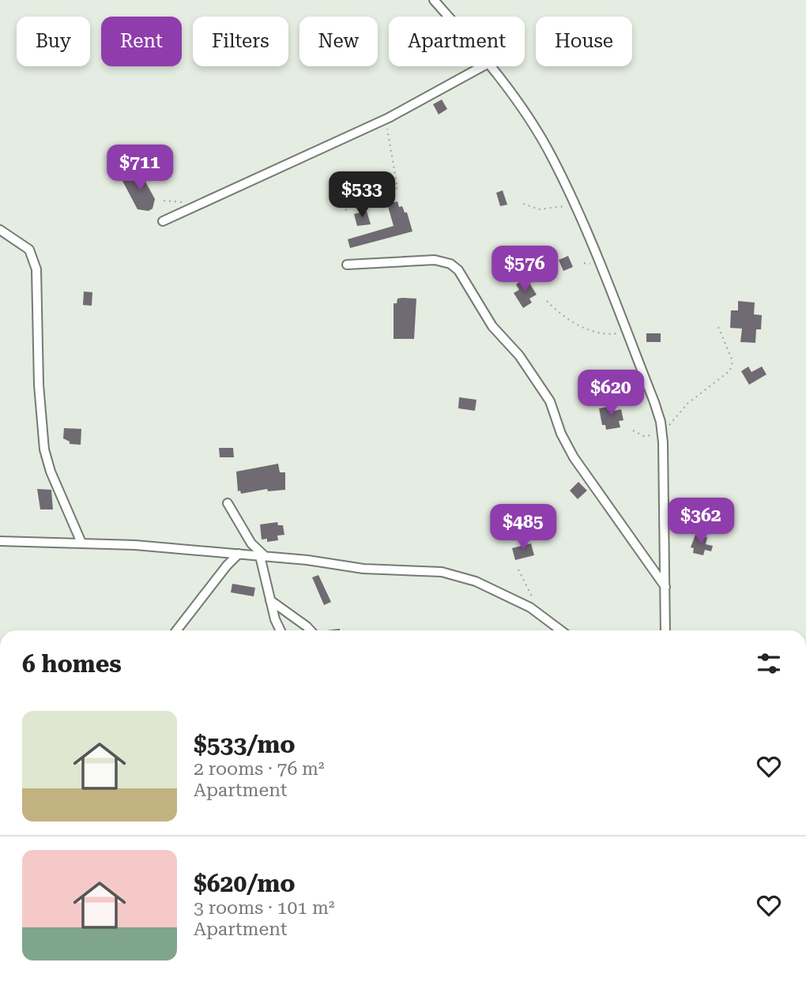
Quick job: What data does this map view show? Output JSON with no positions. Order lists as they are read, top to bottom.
{
  "page": {
    "chip": [
      "Buy",
      "Rent",
      "Filters",
      "New",
      "Apartment",
      "House"
    ],
    "price": [
      "$711",
      "$533",
      "$576",
      "$620",
      "$362",
      "$485"
    ],
    "heading": "6 homes",
    "list": [
      {
        "name": "$533/mo",
        "note": "2 rooms · 76 m² · Apartment"
      },
      {
        "name": "$620/mo",
        "note": "3 rooms · 101 m² · Apartment"
      }
    ]
  }
}
